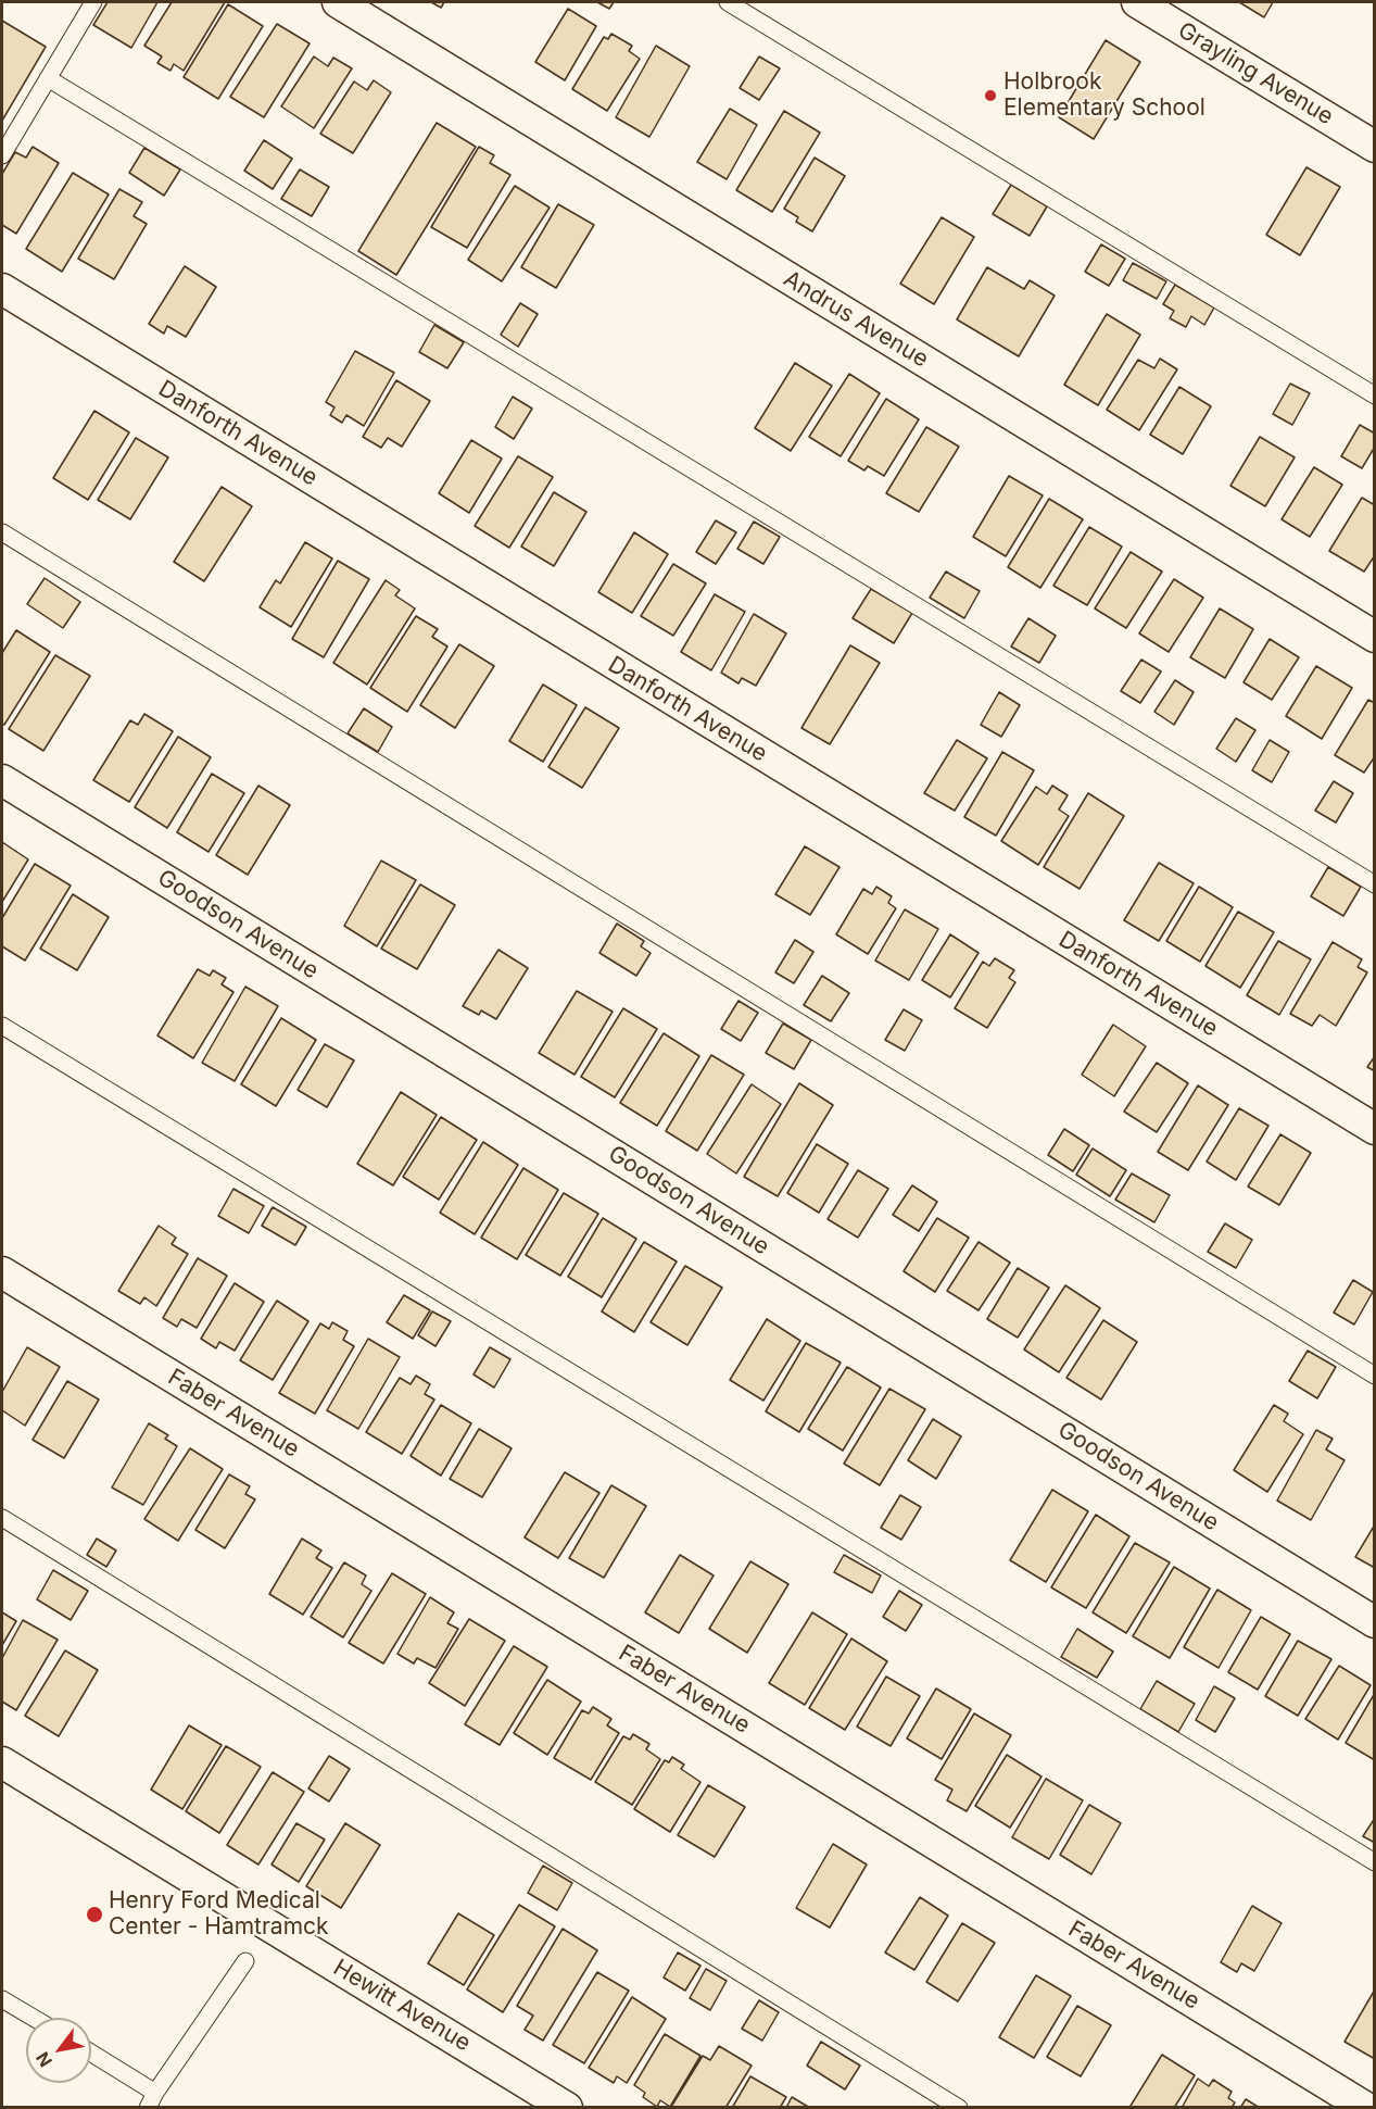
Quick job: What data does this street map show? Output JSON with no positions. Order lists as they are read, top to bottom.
{
  "streets": {
    "street": [
      "Grayling Avenue",
      "Andrus Avenue",
      "Danforth Avenue",
      "Goodson Avenue",
      "Faber Avenue",
      "Hewitt Avenue"
    ]
  },
  "places": ["Holbrook Elementary School", "Henry Ford Medical Center - Hamtramck"],
  "north": "bottom left"
}
